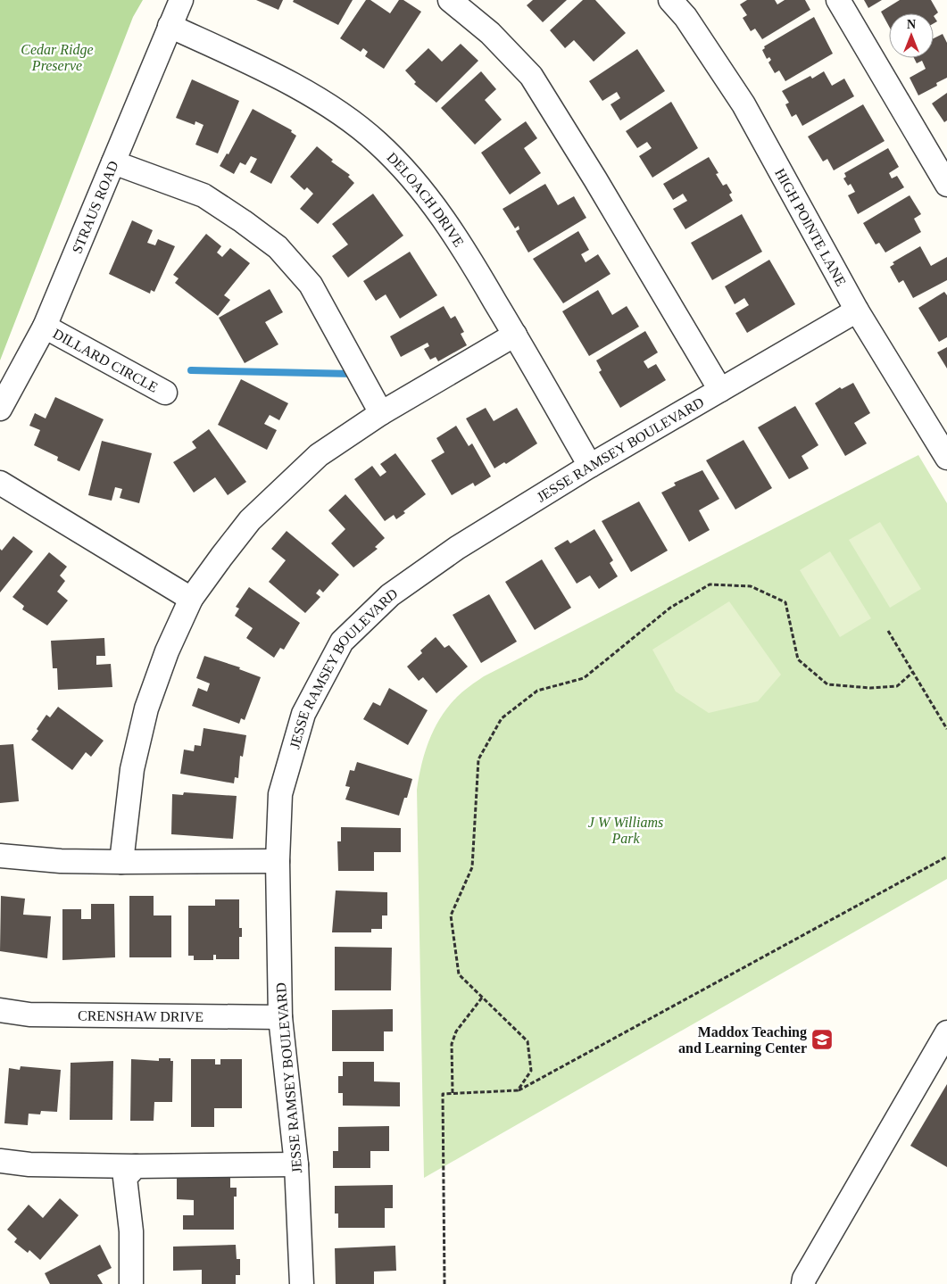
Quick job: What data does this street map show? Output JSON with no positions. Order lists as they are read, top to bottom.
{
  "streets": {
    "street": [
      "DELOACH DRIVE",
      "STRAUS ROAD",
      "HIGH POINTE LANE",
      "DILLARD CIRCLE",
      "JESSE RAMSEY BOULEVARD",
      "CRENSHAW DRIVE"
    ]
  },
  "crossings": [
    ["DELOACH DRIVE", "STRAUS ROAD"],
    ["DELOACH DRIVE", "JESSE RAMSEY BOULEVARD"],
    ["STRAUS ROAD", "DILLARD CIRCLE"],
    ["HIGH POINTE LANE", "JESSE RAMSEY BOULEVARD"],
    ["JESSE RAMSEY BOULEVARD", "CRENSHAW DRIVE"]
  ],
  "parks": ["Cedar Ridge Preserve", "J W Williams Park"],
  "places": {
    "school or university": ["Maddox Teaching and Learning Center"]
  },
  "north": "top"
}
